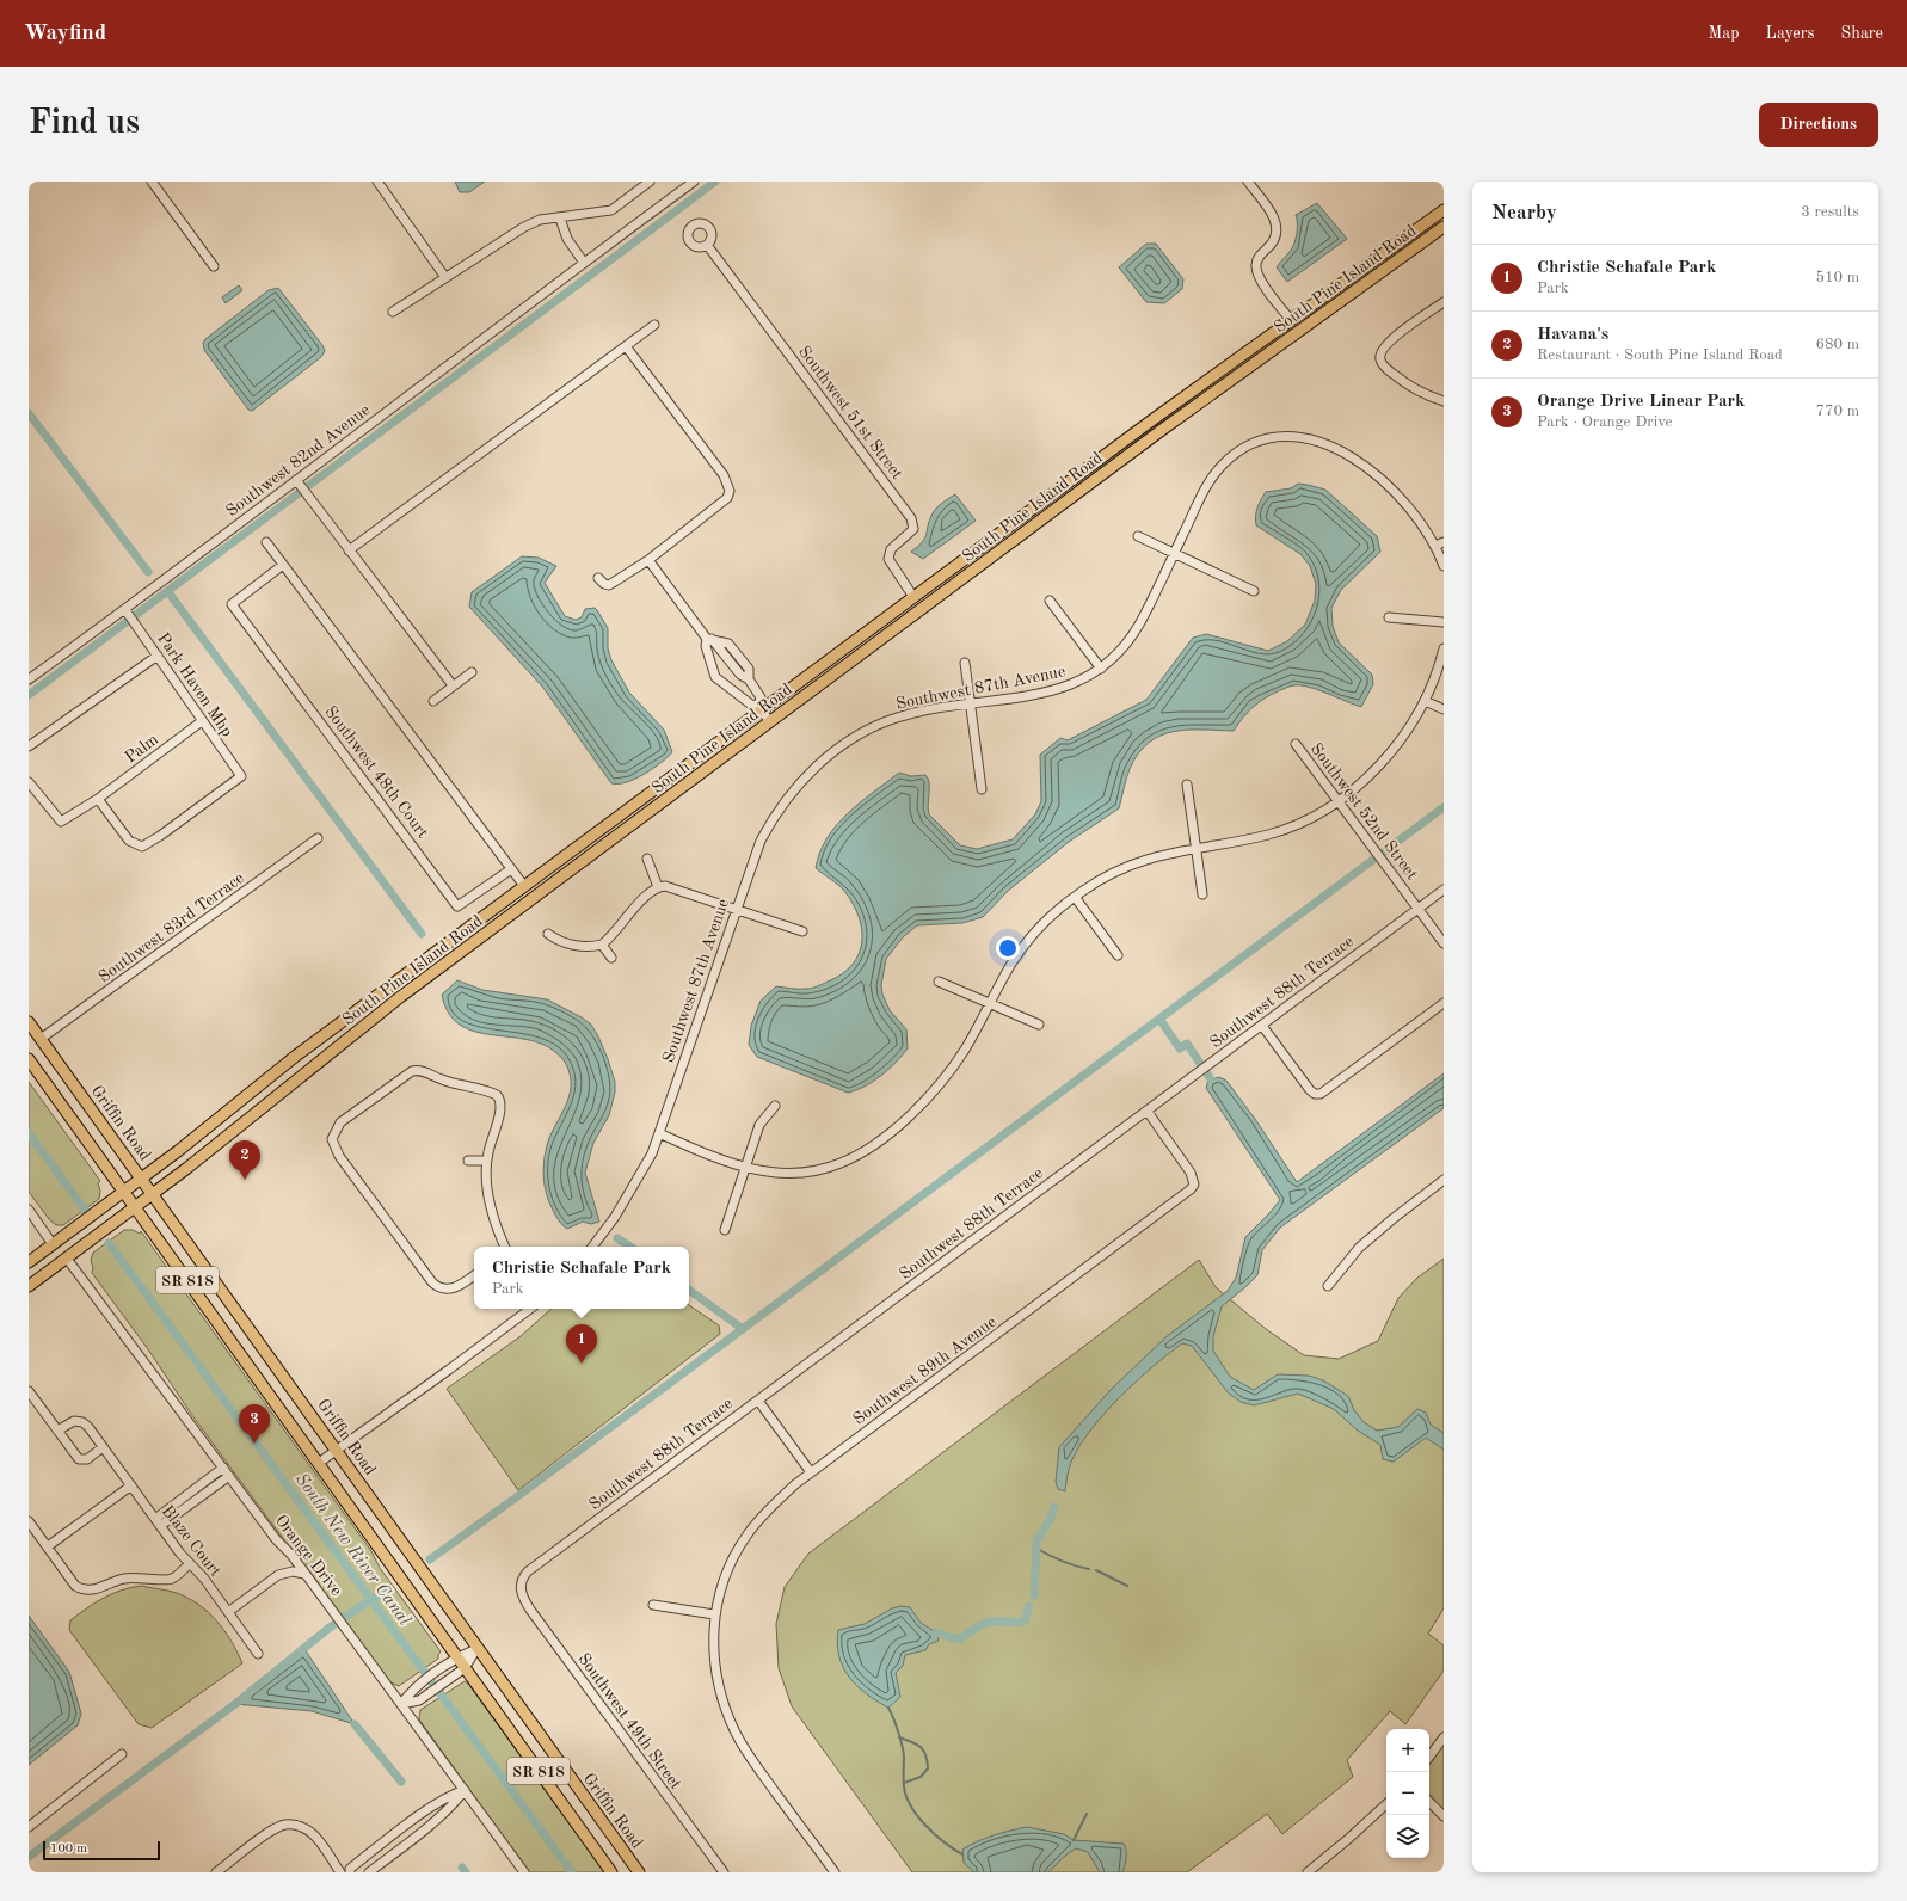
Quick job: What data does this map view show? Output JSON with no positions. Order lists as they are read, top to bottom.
{
  "streets": {
    "main road": ["South Pine Island Road", "Griffin Road", "SR 818"],
    "street": [
      "Southwest 51st Street",
      "Southwest 82nd Avenue",
      "Park Haven Mhp",
      "Southwest 87th Avenue",
      "Palm",
      "Southwest 48th Court",
      "Southwest 52nd Street",
      "Southwest 83rd Terrace",
      "Southwest 88th Terrace",
      "Southwest 89th Avenue",
      "Blaze Court",
      "Orange Drive",
      "Southwest 49th Street"
    ]
  },
  "crossings": [
    ["South Pine Island Road", "Southwest 51st Street"],
    ["South Pine Island Road", "Griffin Road"],
    ["South Pine Island Road", "SR 818"],
    ["South Pine Island Road", "Orange Drive"],
    ["Southwest 82nd Avenue", "Park Haven Mhp"],
    ["Park Haven Mhp", "Palm"],
    ["Southwest 52nd Street", "Southwest 88th Terrace"],
    ["Southwest 83rd Terrace", "Griffin Road"],
    ["Southwest 88th Terrace", "Southwest 89th Avenue"],
    ["Southwest 88th Terrace", "Southwest 49th Street"]
  ],
  "water": ["South New River Canal"],
  "scale_bar": "100 m",
  "page": {
    "header": "Wayfind",
    "nav": ["Map", "Layers", "Share"],
    "buttons": "Directions",
    "title": "Find us",
    "heading": ["Nearby", "3 results"],
    "list": [
      {
        "mark": "1",
        "name": "Christie Schafale Park",
        "note": "Park",
        "value": "510 m"
      },
      {
        "mark": "2",
        "name": "Havana's",
        "note": "Restaurant · South Pine Island Road",
        "value": "680 m"
      },
      {
        "mark": "3",
        "name": "Orange Drive Linear Park",
        "note": "Park · Orange Drive",
        "value": "770 m"
      }
    ],
    "pins": ["2", "1", "3"],
    "popup": ["Christie Schafale Park", "Park"],
    "map_buttons": ["+", "−"],
    "scale": "100 m"
  }
}
